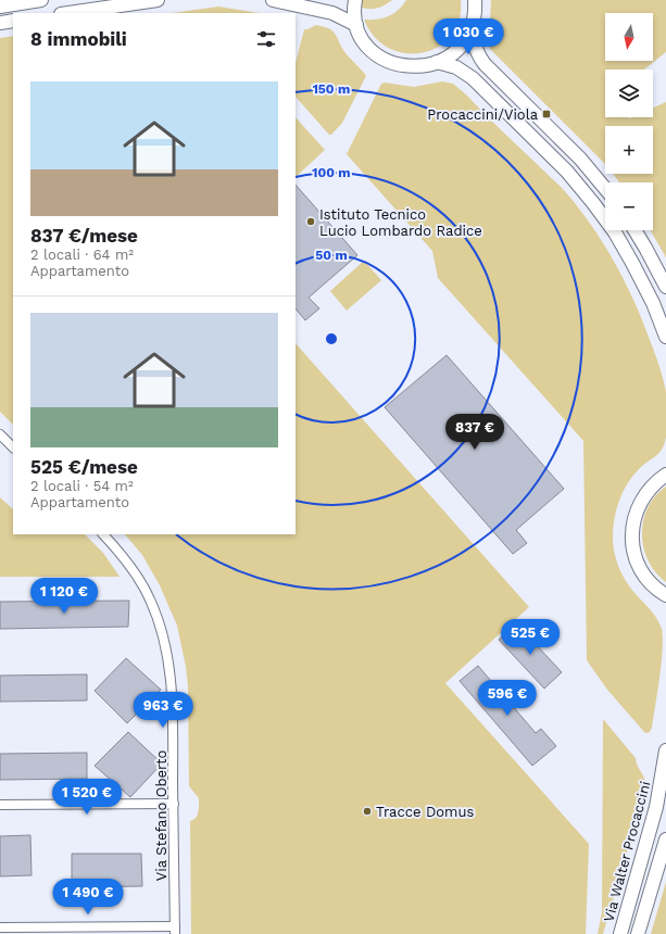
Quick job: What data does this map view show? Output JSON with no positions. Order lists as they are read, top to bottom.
{
  "streets": {
    "street": ["Via Stefano Oberto", "Via Walter Procaccini"]
  },
  "places": {
    "transit": ["Procaccini/Viola"],
    "other": ["Istituto Tecnico Lucio Lombardo Radice", "Tracce Domus"]
  },
  "north": "bottom",
  "page": {
    "map_buttons": ["+", "−"],
    "heading": "8 immobili",
    "price": [
      "1 030 €",
      "837 €",
      "1 120 €",
      "525 €",
      "596 €",
      "963 €",
      "1 520 €",
      "1 490 €"
    ],
    "list": [
      {
        "name": "837 €/mese",
        "note": "2 locali · 64 m² · Appartamento"
      },
      {
        "name": "525 €/mese",
        "note": "2 locali · 54 m² · Appartamento"
      }
    ]
  },
  "rings": ["150 m", "100 m", "50 m"]
}
